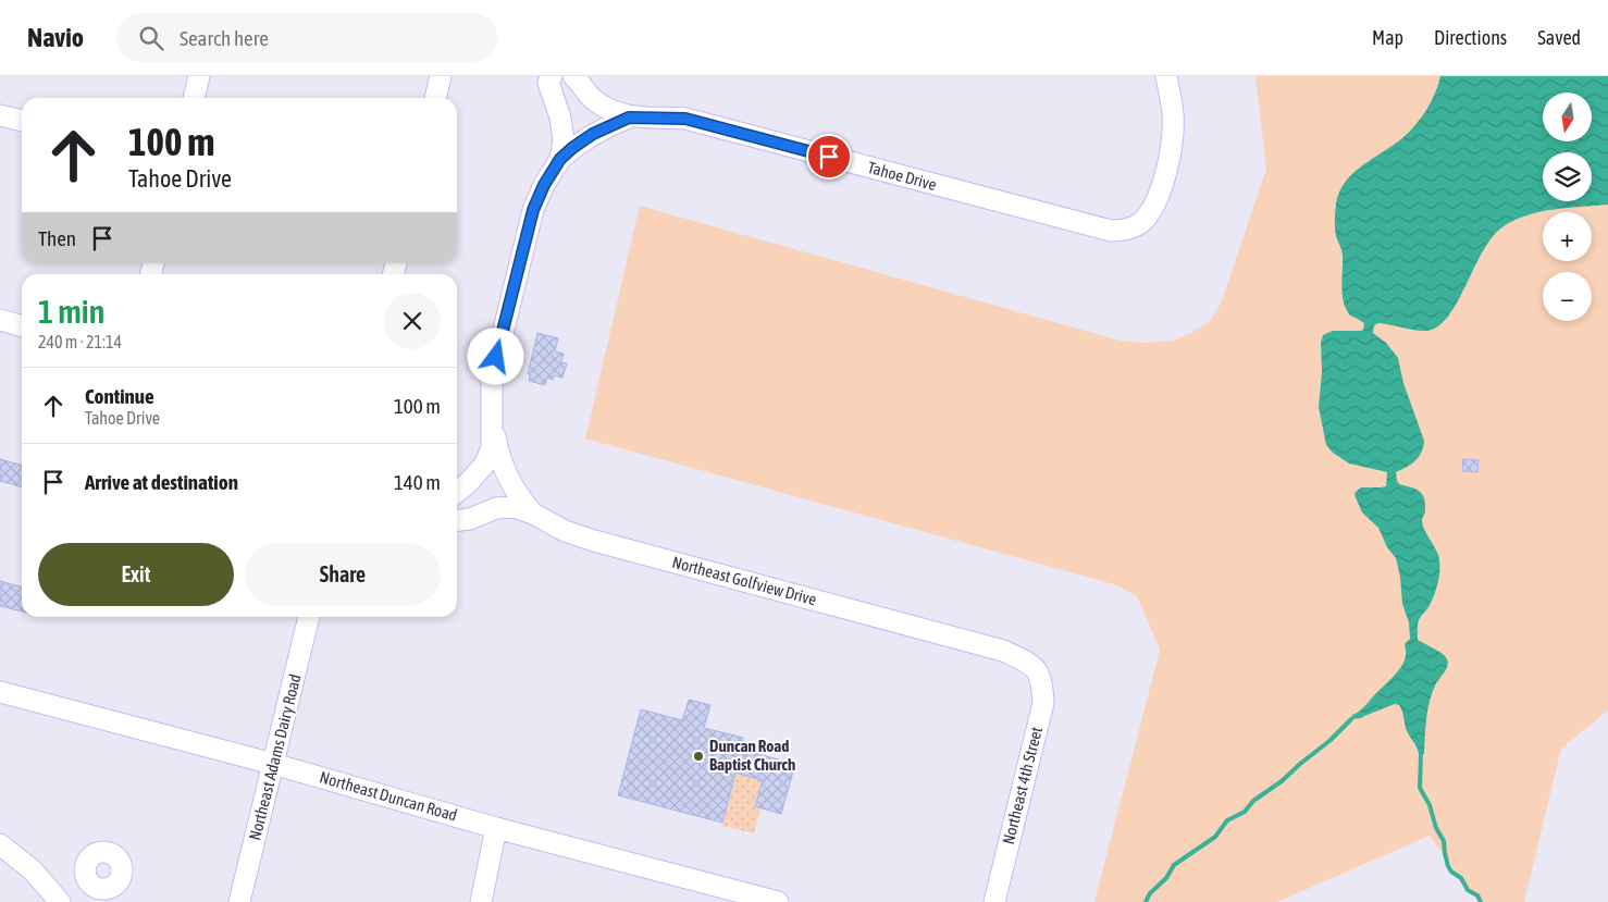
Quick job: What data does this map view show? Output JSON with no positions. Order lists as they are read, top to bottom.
{
  "streets": {
    "street": [
      "Tahoe Drive",
      "Northeast Golfview Drive",
      "Northeast Adams Dairy Road",
      "Northeast 4th Street",
      "Northeast Duncan Road"
    ]
  },
  "crossings": [
    ["Northeast Golfview Drive", "Northeast 4th Street"],
    ["Northeast Adams Dairy Road", "Northeast Duncan Road"]
  ],
  "places": ["Duncan Road Baptist Church"],
  "north": "bottom",
  "page": {
    "header": "Navio",
    "search": "Search here",
    "nav": ["Map", "Directions", "Saved"],
    "map_buttons": ["+", "−"],
    "turn": ["100 m", "Tahoe Drive"],
    "then": "Then",
    "heading": ["1 min", "240 m · 21:14"],
    "list": [
      {
        "name": "Continue",
        "note": "Tahoe Drive",
        "value": "100 m"
      },
      {
        "name": "Arrive at destination",
        "value": "140 m"
      }
    ],
    "buttons": ["Exit", "Share"]
  }
}
